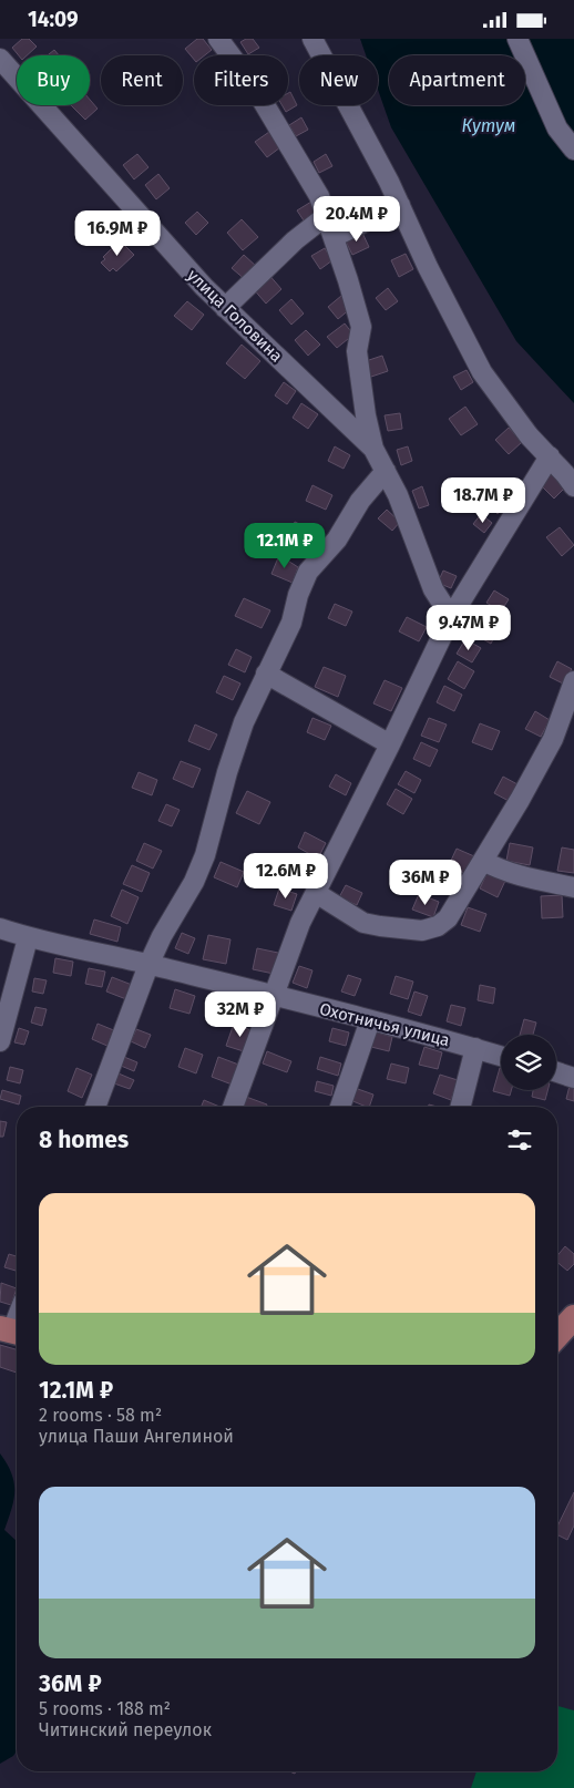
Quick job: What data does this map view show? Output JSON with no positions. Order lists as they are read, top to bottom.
{
  "streets": {
    "street": ["улица Головина", "Охотничья улица"]
  },
  "water": ["Кутум"],
  "page": {
    "status": "14:09",
    "chip": [
      "Buy",
      "Rent",
      "Filters",
      "New",
      "Apartment"
    ],
    "price": [
      "20.4M ₽",
      "16.9M ₽",
      "18.7M ₽",
      "12.1M ₽",
      "9.47M ₽",
      "12.6M ₽",
      "36M ₽",
      "32M ₽"
    ],
    "heading": "8 homes",
    "list": [
      {
        "name": "12.1M ₽",
        "note": "2 rooms · 58 m² · улица Паши Ангелиной"
      },
      {
        "name": "36M ₽",
        "note": "5 rooms · 188 m² · Читинский переулок"
      }
    ]
  }
}
